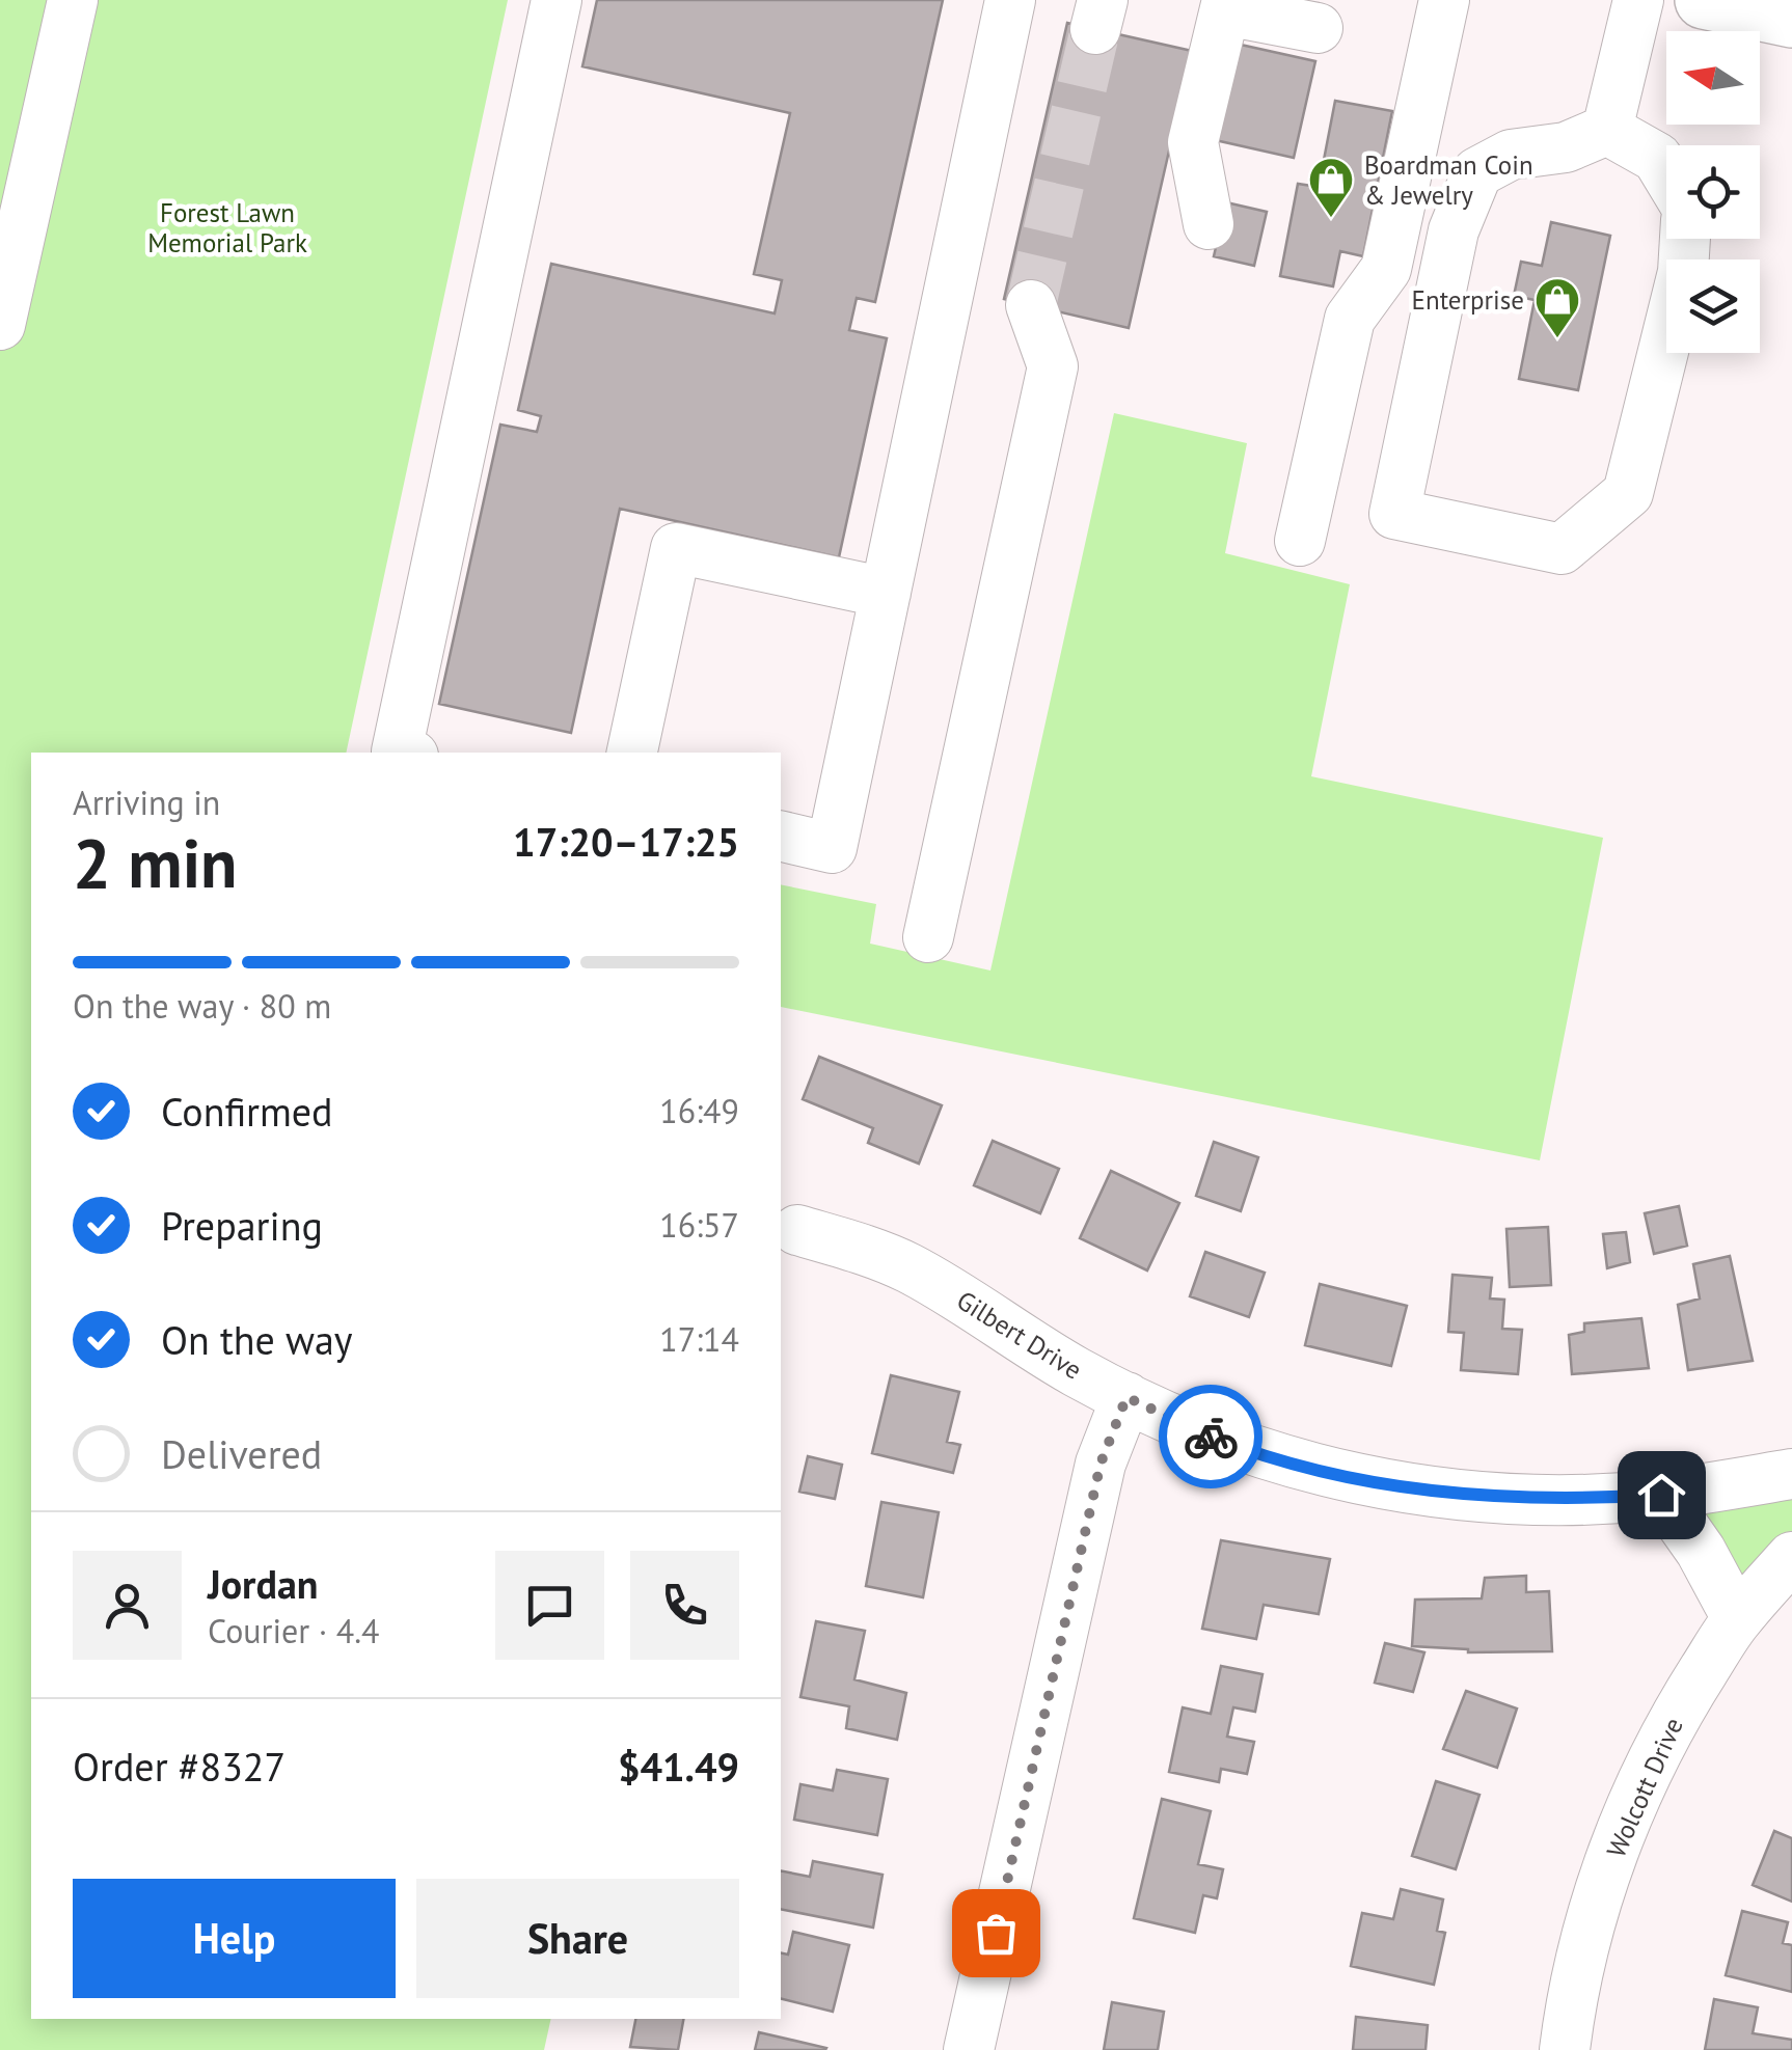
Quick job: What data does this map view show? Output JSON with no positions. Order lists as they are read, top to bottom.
{
  "streets": {
    "street": ["Gilbert Drive", "Wolcott Drive"]
  },
  "parks": ["Forest Lawn Memorial Park"],
  "places": {
    "shop": ["Boardman Coin & Jewelry", "Enterprise"]
  },
  "north": "left",
  "page": {
    "heading": ["2 min", "Arriving in", "17:20–17:25"],
    "panel": [
      "Jordan",
      "Courier · 4.4",
      "Order #8327",
      "$41.49"
    ],
    "bar": "On the way · 80 m",
    "list": [
      ["Confirmed", "16:49"],
      ["Preparing", "16:57"],
      ["On the way", "17:14"],
      "Delivered"
    ],
    "buttons": ["Help", "Share"]
  }
}
